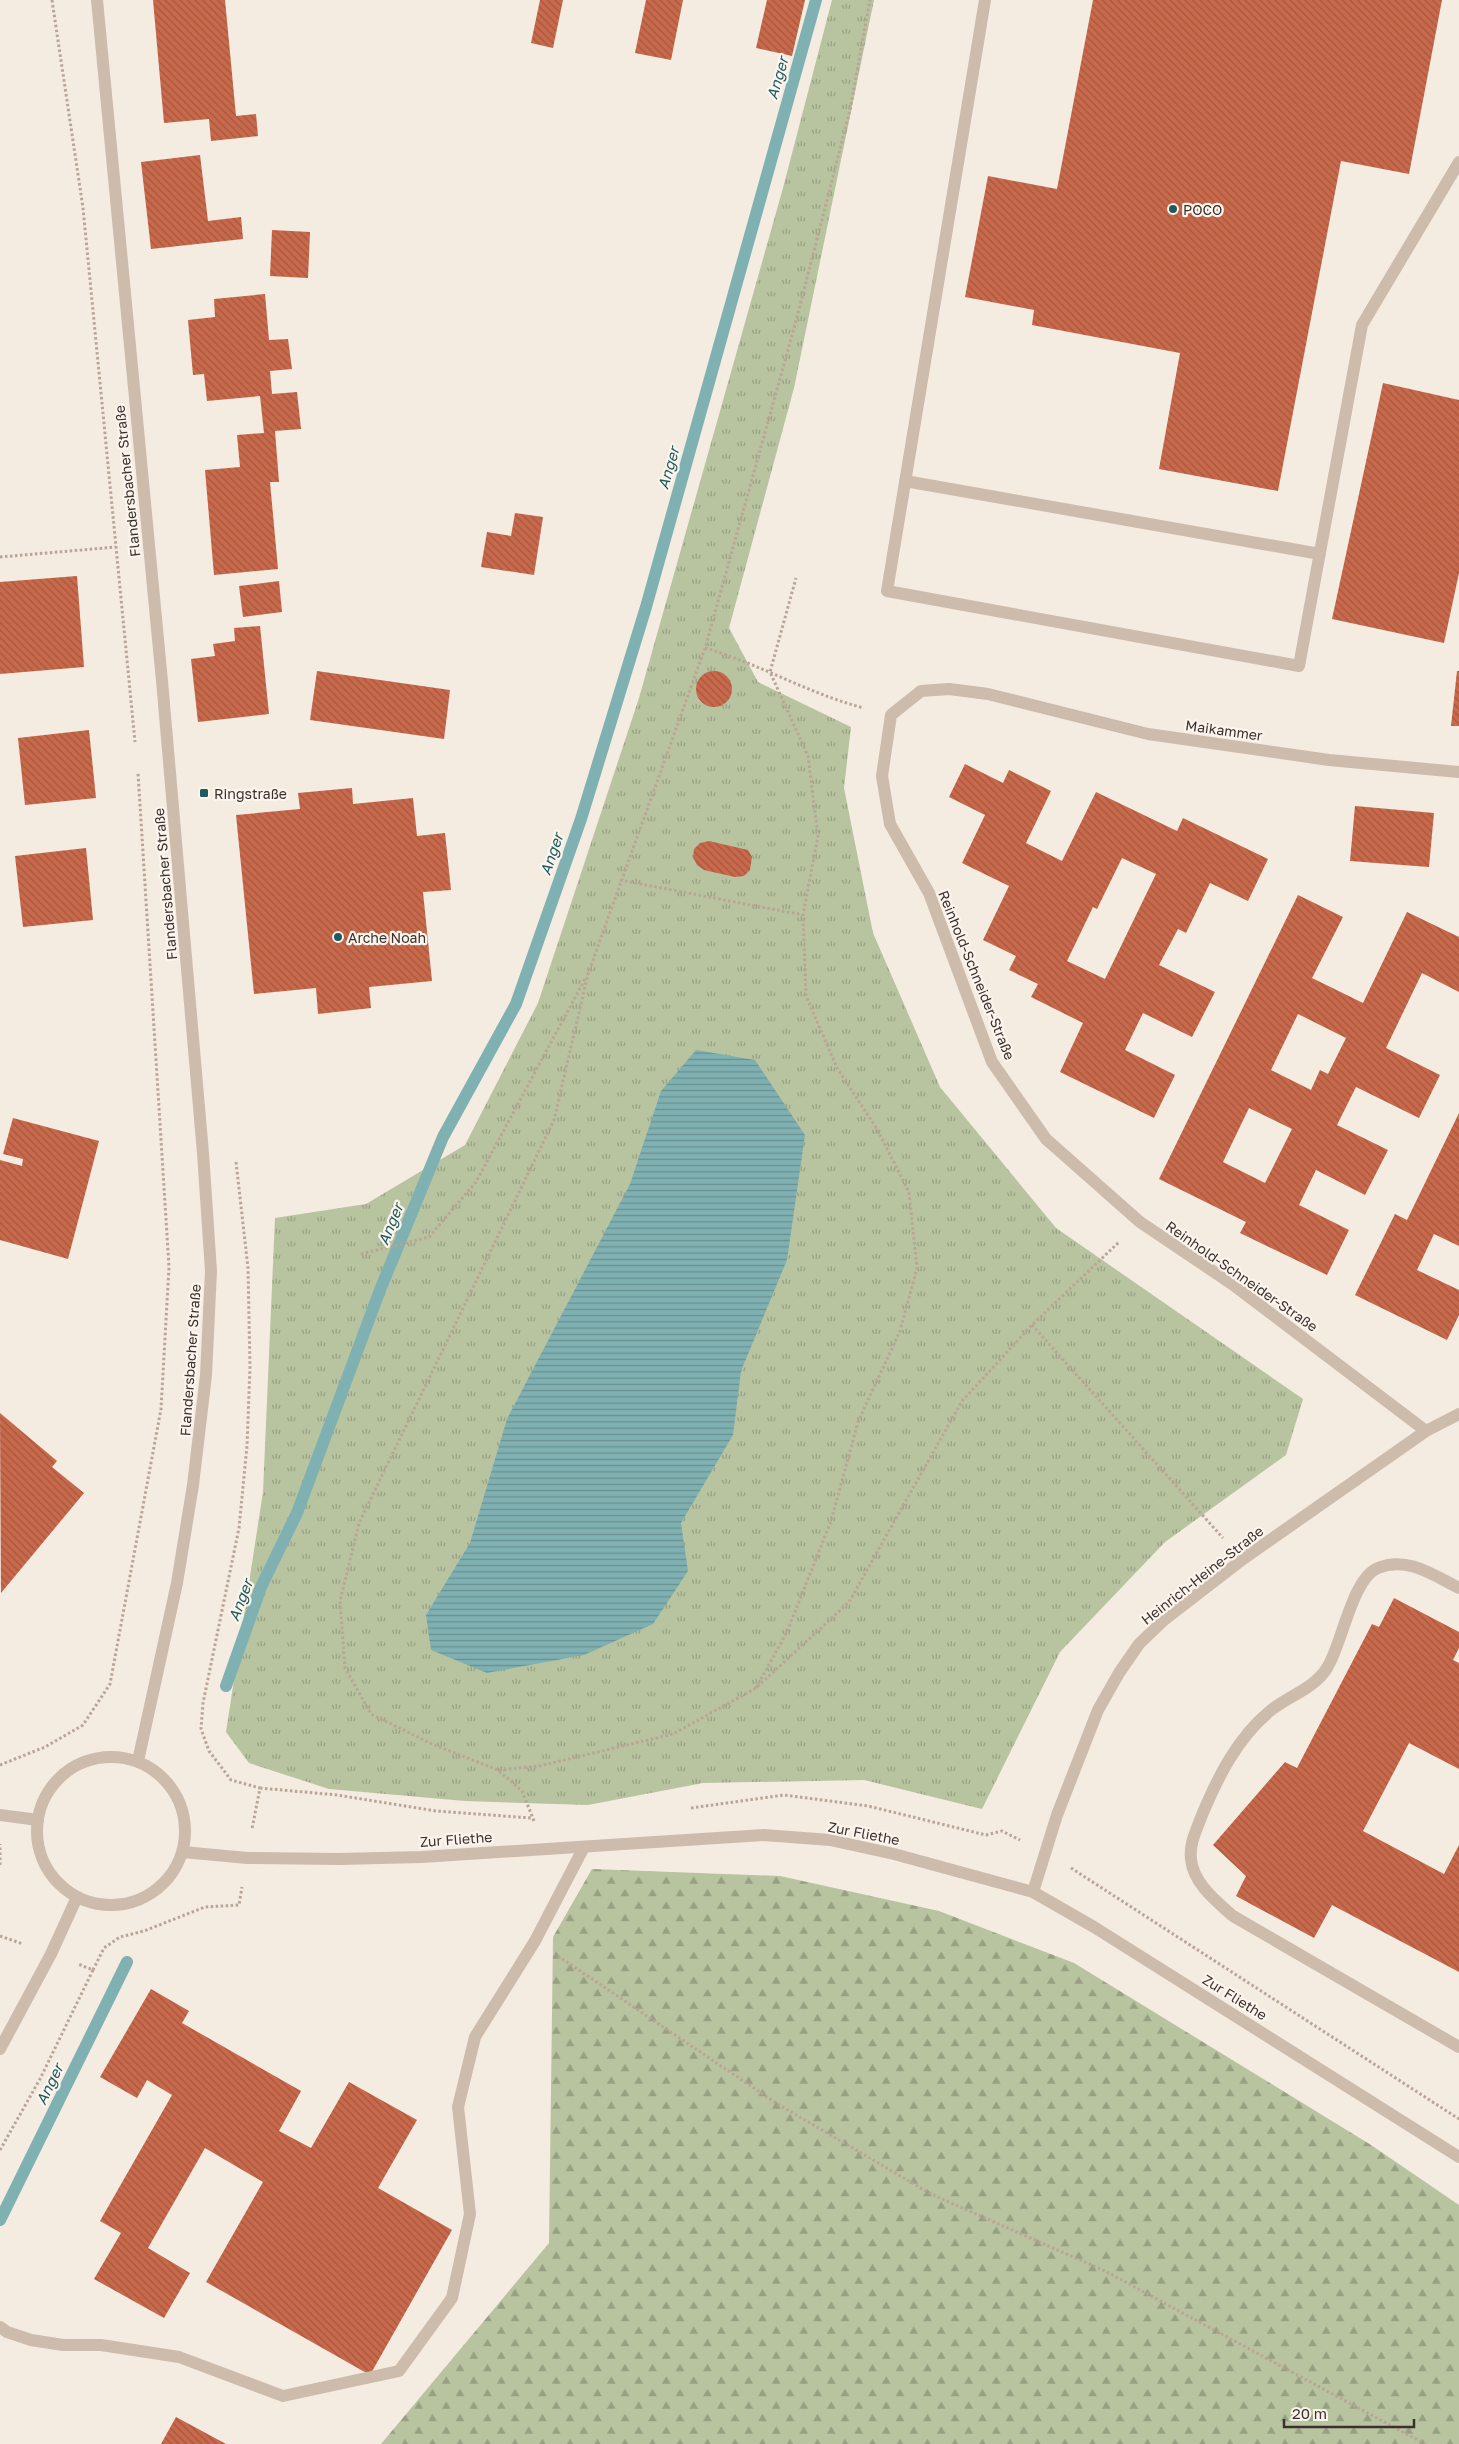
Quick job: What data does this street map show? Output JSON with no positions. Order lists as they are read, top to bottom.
{
  "streets": {
    "street": [
      "Flandersbacher Straße",
      "Maikammer",
      "Reinhold-Schneider-Straße",
      "Heinrich-Heine-Straße",
      "Zur Fliethe"
    ]
  },
  "crossings": [
    ["Flandersbacher Straße", "Zur Fliethe"],
    ["Maikammer", "Reinhold-Schneider-Straße"],
    ["Reinhold-Schneider-Straße", "Heinrich-Heine-Straße"],
    ["Heinrich-Heine-Straße", "Zur Fliethe"]
  ],
  "water": ["Anger"],
  "places": {
    "other": ["POCO", "Arche Noah"],
    "transit": ["Ringstraße"]
  },
  "scale_bar": "20 m"
}
